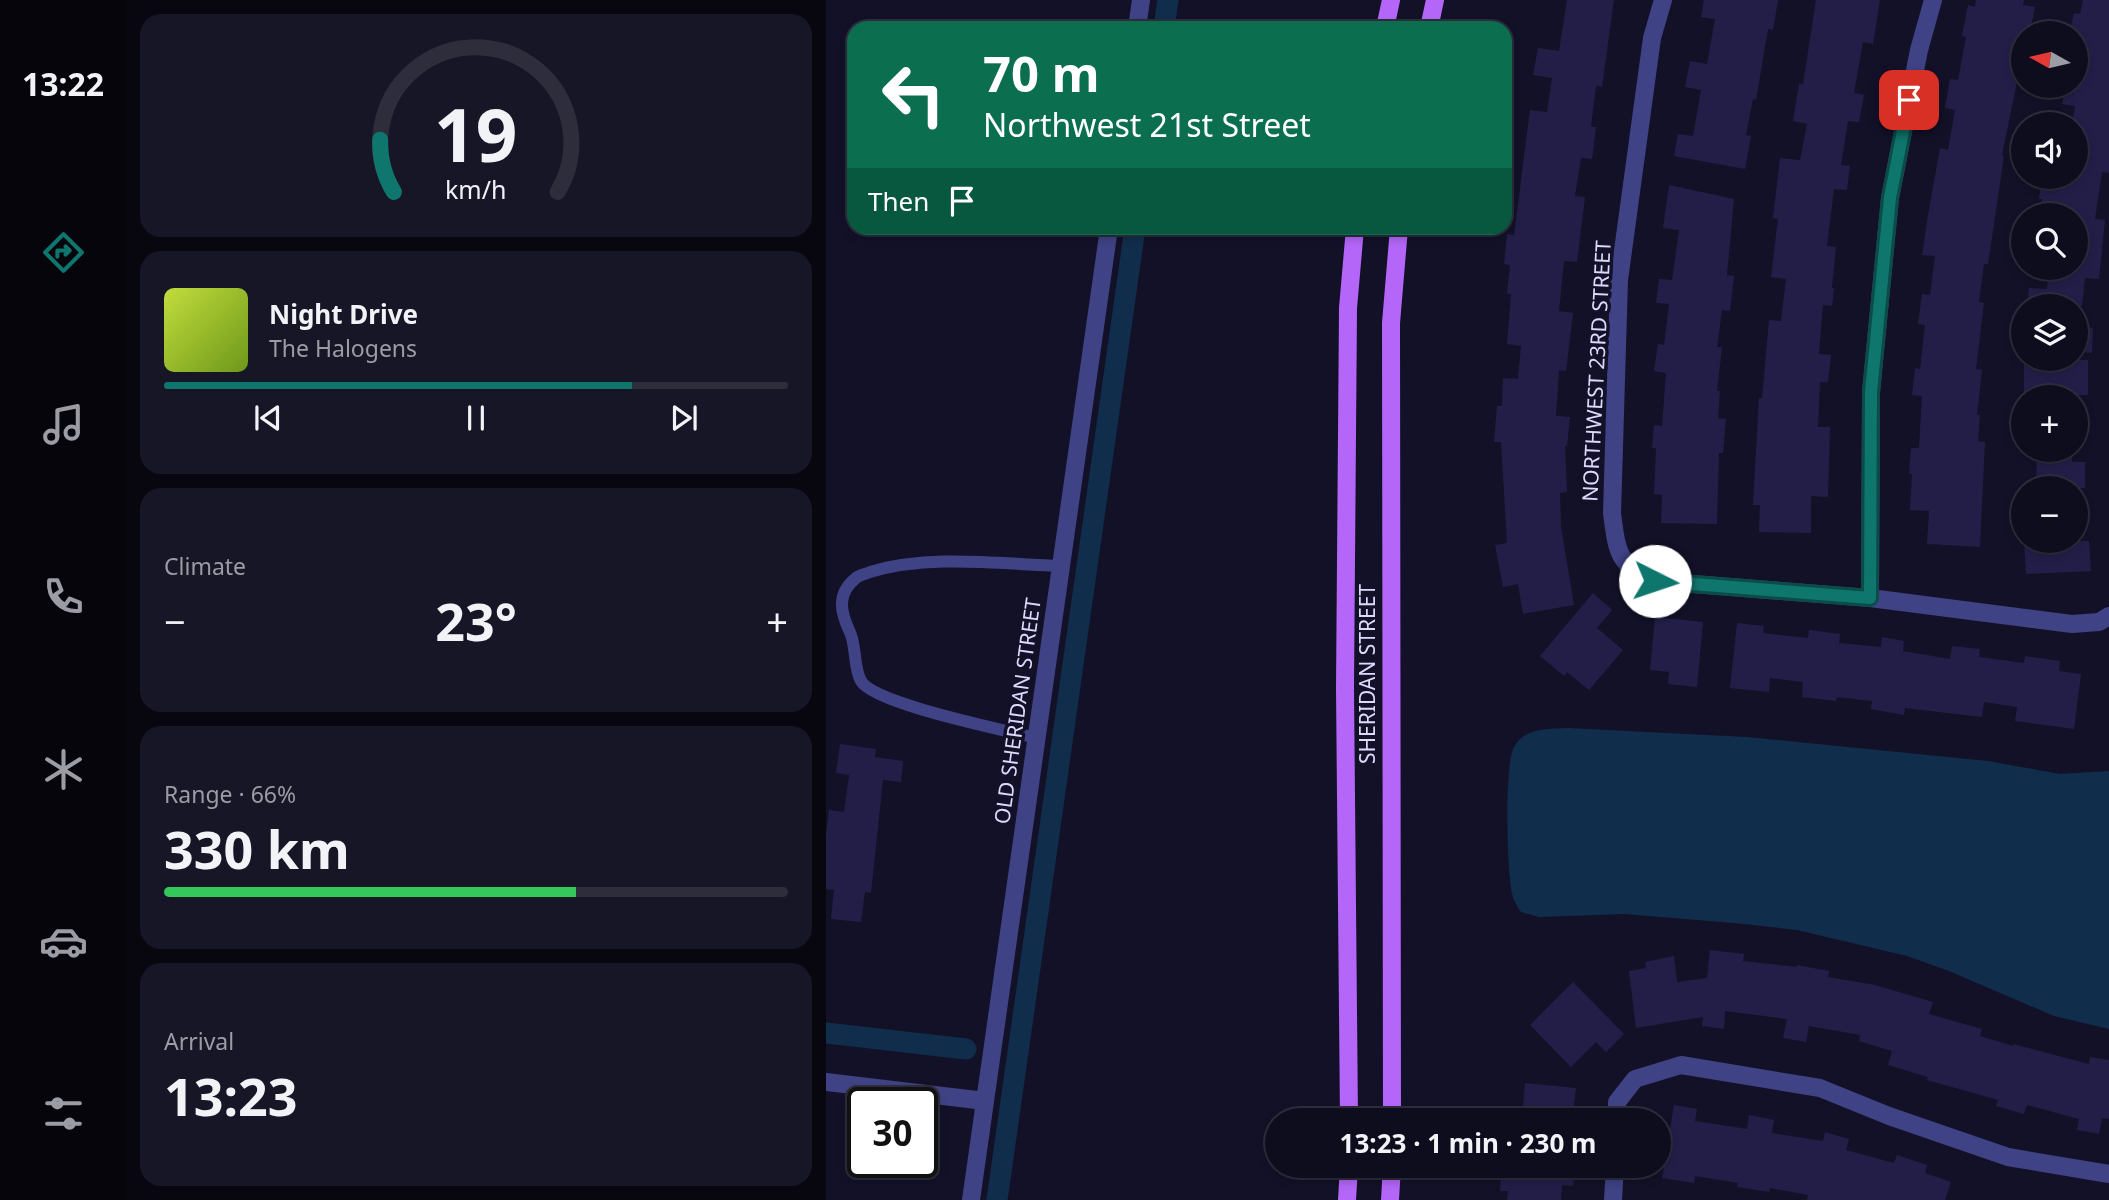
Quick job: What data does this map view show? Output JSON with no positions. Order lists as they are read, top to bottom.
{
  "streets": {
    "main road": ["SHERIDAN STREET"],
    "street": ["NORTHWEST 23RD STREET", "OLD SHERIDAN STREET"]
  },
  "north": "left",
  "page": {
    "tabs": "13:22",
    "map_buttons": ["+", "−"],
    "turn": ["70 m", "Northwest 21st Street"],
    "then": "Then",
    "song": ["Night Drive", "The Halogens"],
    "tile": [
      "Climate",
      ["Range · 66%", "330 km"],
      ["Arrival", "13:23"]
    ],
    "heat": ["−", "23°", "+"],
    "limit": "30",
    "trip": "13:23 · 1 min · 230 m",
    "gauge": ["19", "km/h"]
  }
}
